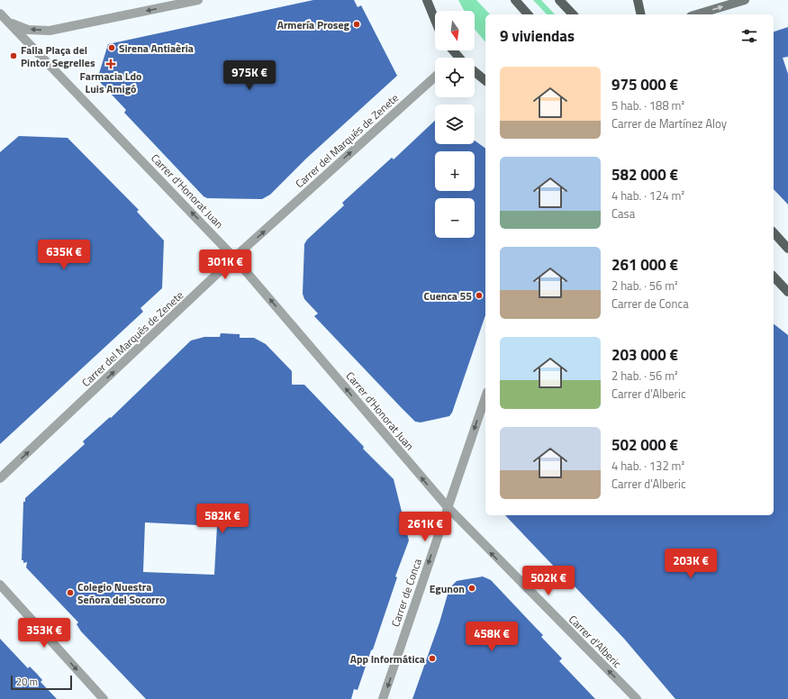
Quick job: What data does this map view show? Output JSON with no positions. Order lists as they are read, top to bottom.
{
  "streets": {
    "street": [
      "Carrer del Marqués de Zenete",
      "Carrer d'Honorat Juan",
      "Carrer de Conca",
      "Carrer d'Alberic"
    ]
  },
  "crossings": [
    ["Carrer del Marqués de Zenete", "Carrer d'Honorat Juan"],
    ["Carrer d'Honorat Juan", "Carrer de Conca"],
    ["Carrer d'Honorat Juan", "Carrer d'Alberic"],
    ["Carrer de Conca", "Carrer d'Alberic"]
  ],
  "one_way": [
    "Carrer del Marqués de Zenete",
    "Carrer d'Honorat Juan",
    "Carrer de Conca",
    "Carrer d'Alberic"
  ],
  "places": {
    "other": [
      "Armería Proseg",
      "Sirena Antiaèria",
      "Falla Plaça del Pintor Segrelles",
      "Cuenca 55",
      "Egunon",
      "Colegio Nuestra Señora del Socorro",
      "App Informática"
    ],
    "health": ["Farmacia Ldo Luis Amigó"]
  },
  "scale_bar": "20 m",
  "north": "bottom",
  "page": {
    "map_buttons": ["+", "−"],
    "heading": "9 viviendas",
    "list": [
      {
        "name": "975 000 €",
        "note": "5 hab. · 188 m² · Carrer de Martínez Aloy"
      },
      {
        "name": "582 000 €",
        "note": "4 hab. · 124 m² · Casa"
      },
      {
        "name": "261 000 €",
        "note": "2 hab. · 56 m² · Carrer de Conca"
      },
      {
        "name": "203 000 €",
        "note": "2 hab. · 56 m² · Carrer d'Alberic"
      },
      {
        "name": "502 000 €",
        "note": "4 hab. · 132 m² · Carrer d'Alberic"
      }
    ],
    "price": [
      "975K €",
      "635K €",
      "301K €",
      "582K €",
      "261K €",
      "203K €",
      "502K €",
      "353K €",
      "458K €"
    ],
    "scale": "20 m"
  }
}
